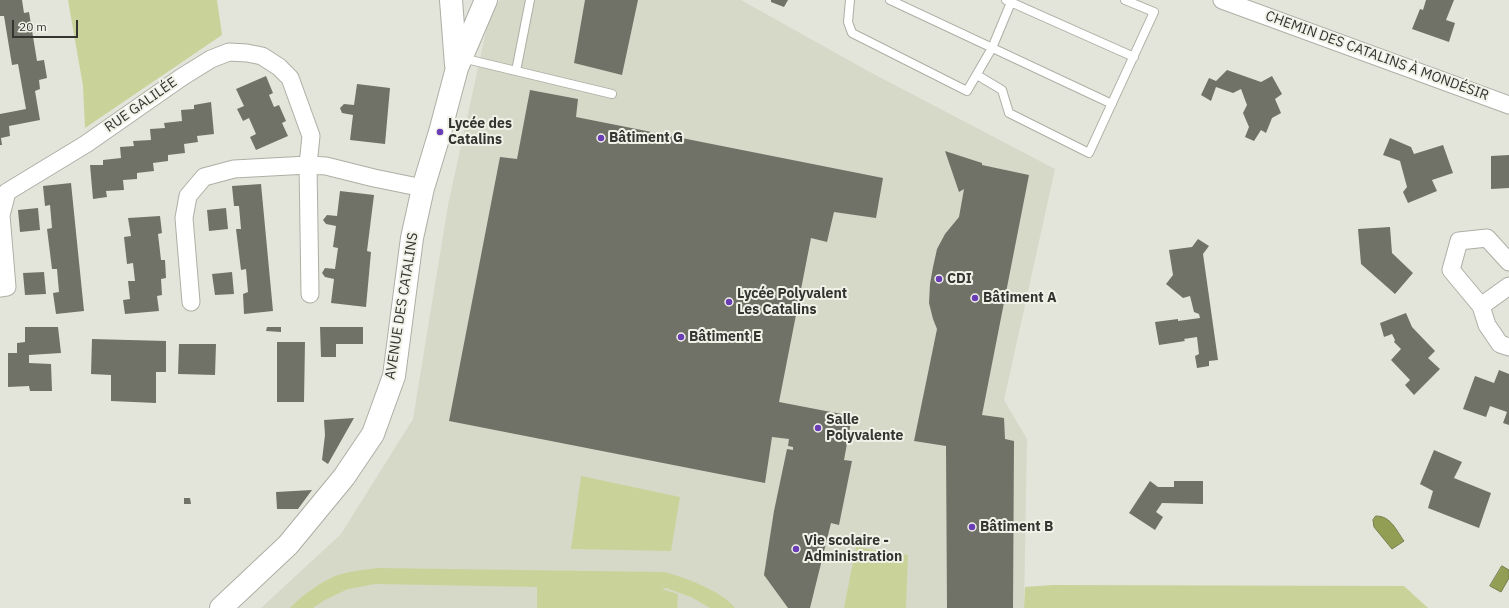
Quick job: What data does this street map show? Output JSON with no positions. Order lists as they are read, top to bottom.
{
  "streets": {
    "street": ["CHEMIN DES CATALINS À MONDÉSIR", "RUE GALILÉE", "AVENUE DES CATALINS"]
  },
  "places": [
    "Lycée des Catalins",
    "Bâtiment G",
    "CDI",
    "Bâtiment A",
    "Lycée Polyvalent Les Catalins",
    "Bâtiment E",
    "Salle Polyvalente",
    "Bâtiment B",
    "Vie scolaire - Administration"
  ],
  "scale_bar": "20 m"
}
